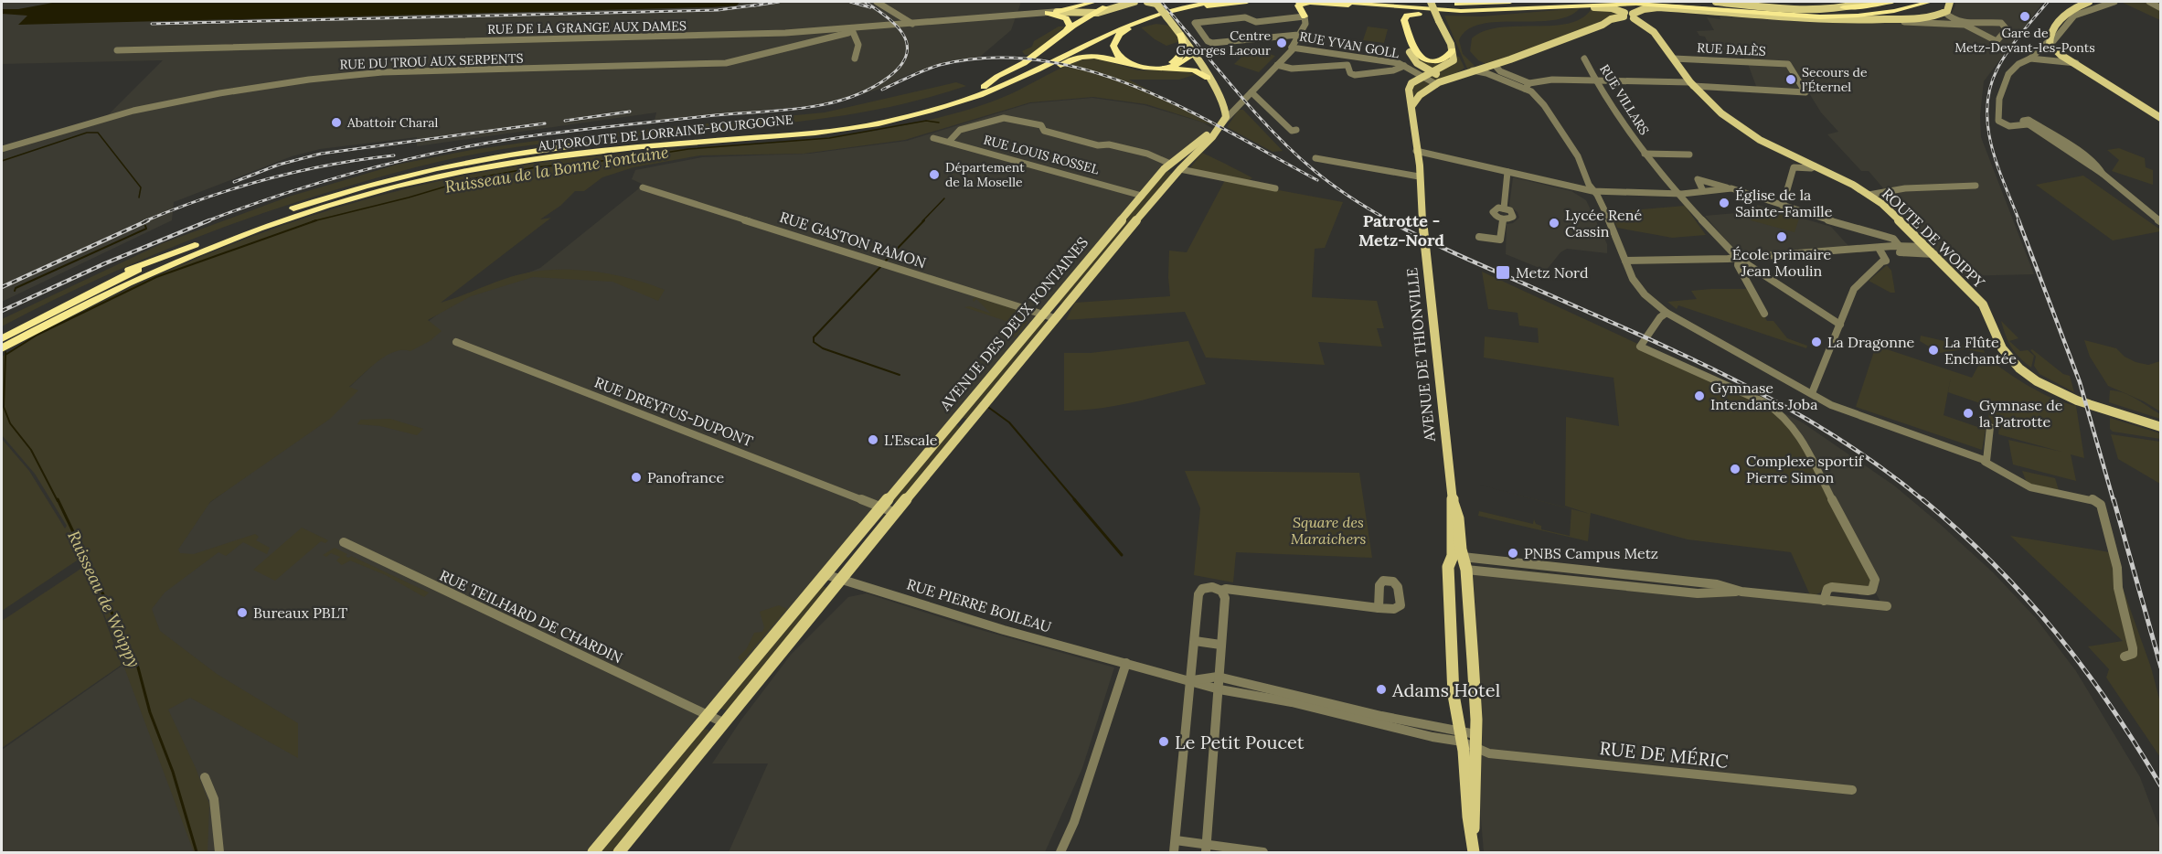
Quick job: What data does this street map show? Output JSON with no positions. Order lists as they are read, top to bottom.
{
  "streets": {
    "highway": ["AUTOROUTE DE LORRAINE-BOURGOGNE"],
    "main road": ["ROUTE DE WOIPPY", "AVENUE DES DEUX FONTAINES", "AVENUE DE THIONVILLE"],
    "street": [
      "RUE DE LA GRANGE AUX DAMES",
      "RUE YVAN GOLL",
      "RUE DALÈS",
      "RUE DU TROU AUX SERPENTS",
      "RUE VILLARS",
      "RUE LOUIS ROSSEL",
      "RUE GASTON RAMON",
      "RUE DREYFUS-DUPONT",
      "RUE PIERRE BOILEAU",
      "RUE TEILHARD DE CHARDIN",
      "RUE DE MÉRIC"
    ]
  },
  "crossings": [
    ["RUE DE LA GRANGE AUX DAMES", "RUE DU TROU AUX SERPENTS"],
    ["RUE YVAN GOLL", "AVENUE DES DEUX FONTAINES"],
    ["RUE YVAN GOLL", "AVENUE DE THIONVILLE"],
    ["RUE DALÈS", "ROUTE DE WOIPPY"],
    ["RUE LOUIS ROSSEL", "AVENUE DES DEUX FONTAINES"],
    ["RUE GASTON RAMON", "AVENUE DES DEUX FONTAINES"],
    ["AVENUE DES DEUX FONTAINES", "RUE DREYFUS-DUPONT"],
    ["AVENUE DES DEUX FONTAINES", "RUE PIERRE BOILEAU"],
    ["AVENUE DES DEUX FONTAINES", "RUE TEILHARD DE CHARDIN"],
    ["AVENUE DE THIONVILLE", "RUE PIERRE BOILEAU"],
    ["AVENUE DE THIONVILLE", "RUE DE MÉRIC"],
    ["RUE PIERRE BOILEAU", "RUE DE MÉRIC"]
  ],
  "districts": ["Patrotte - Metz-Nord"],
  "water": ["Ruisseau de la Bonne Fontaine", "Ruisseau de Woippy"],
  "parks": ["Square des Maraichers"],
  "places": {
    "other": [
      "Gare de Metz-Devant-les-Ponts",
      "Centre Georges Lacour",
      "Secours de l’Éternel",
      "Abattoir Charal",
      "Département de la Moselle",
      "Église de la Sainte-Famille",
      "Lycée René Cassin",
      "École primaire Jean Moulin",
      "La Dragonne",
      "La Flûte Enchantée",
      "Gymnase Intendants Joba",
      "Gymnase de la Patrotte",
      "L'Escale",
      "Complexe sportif Pierre Simon",
      "Panofrance",
      "PNBS Campus Metz",
      "Bureaux PBLT",
      "Adams Hotel",
      "Le Petit Poucet"
    ],
    "transit": ["Metz Nord"]
  }
}
